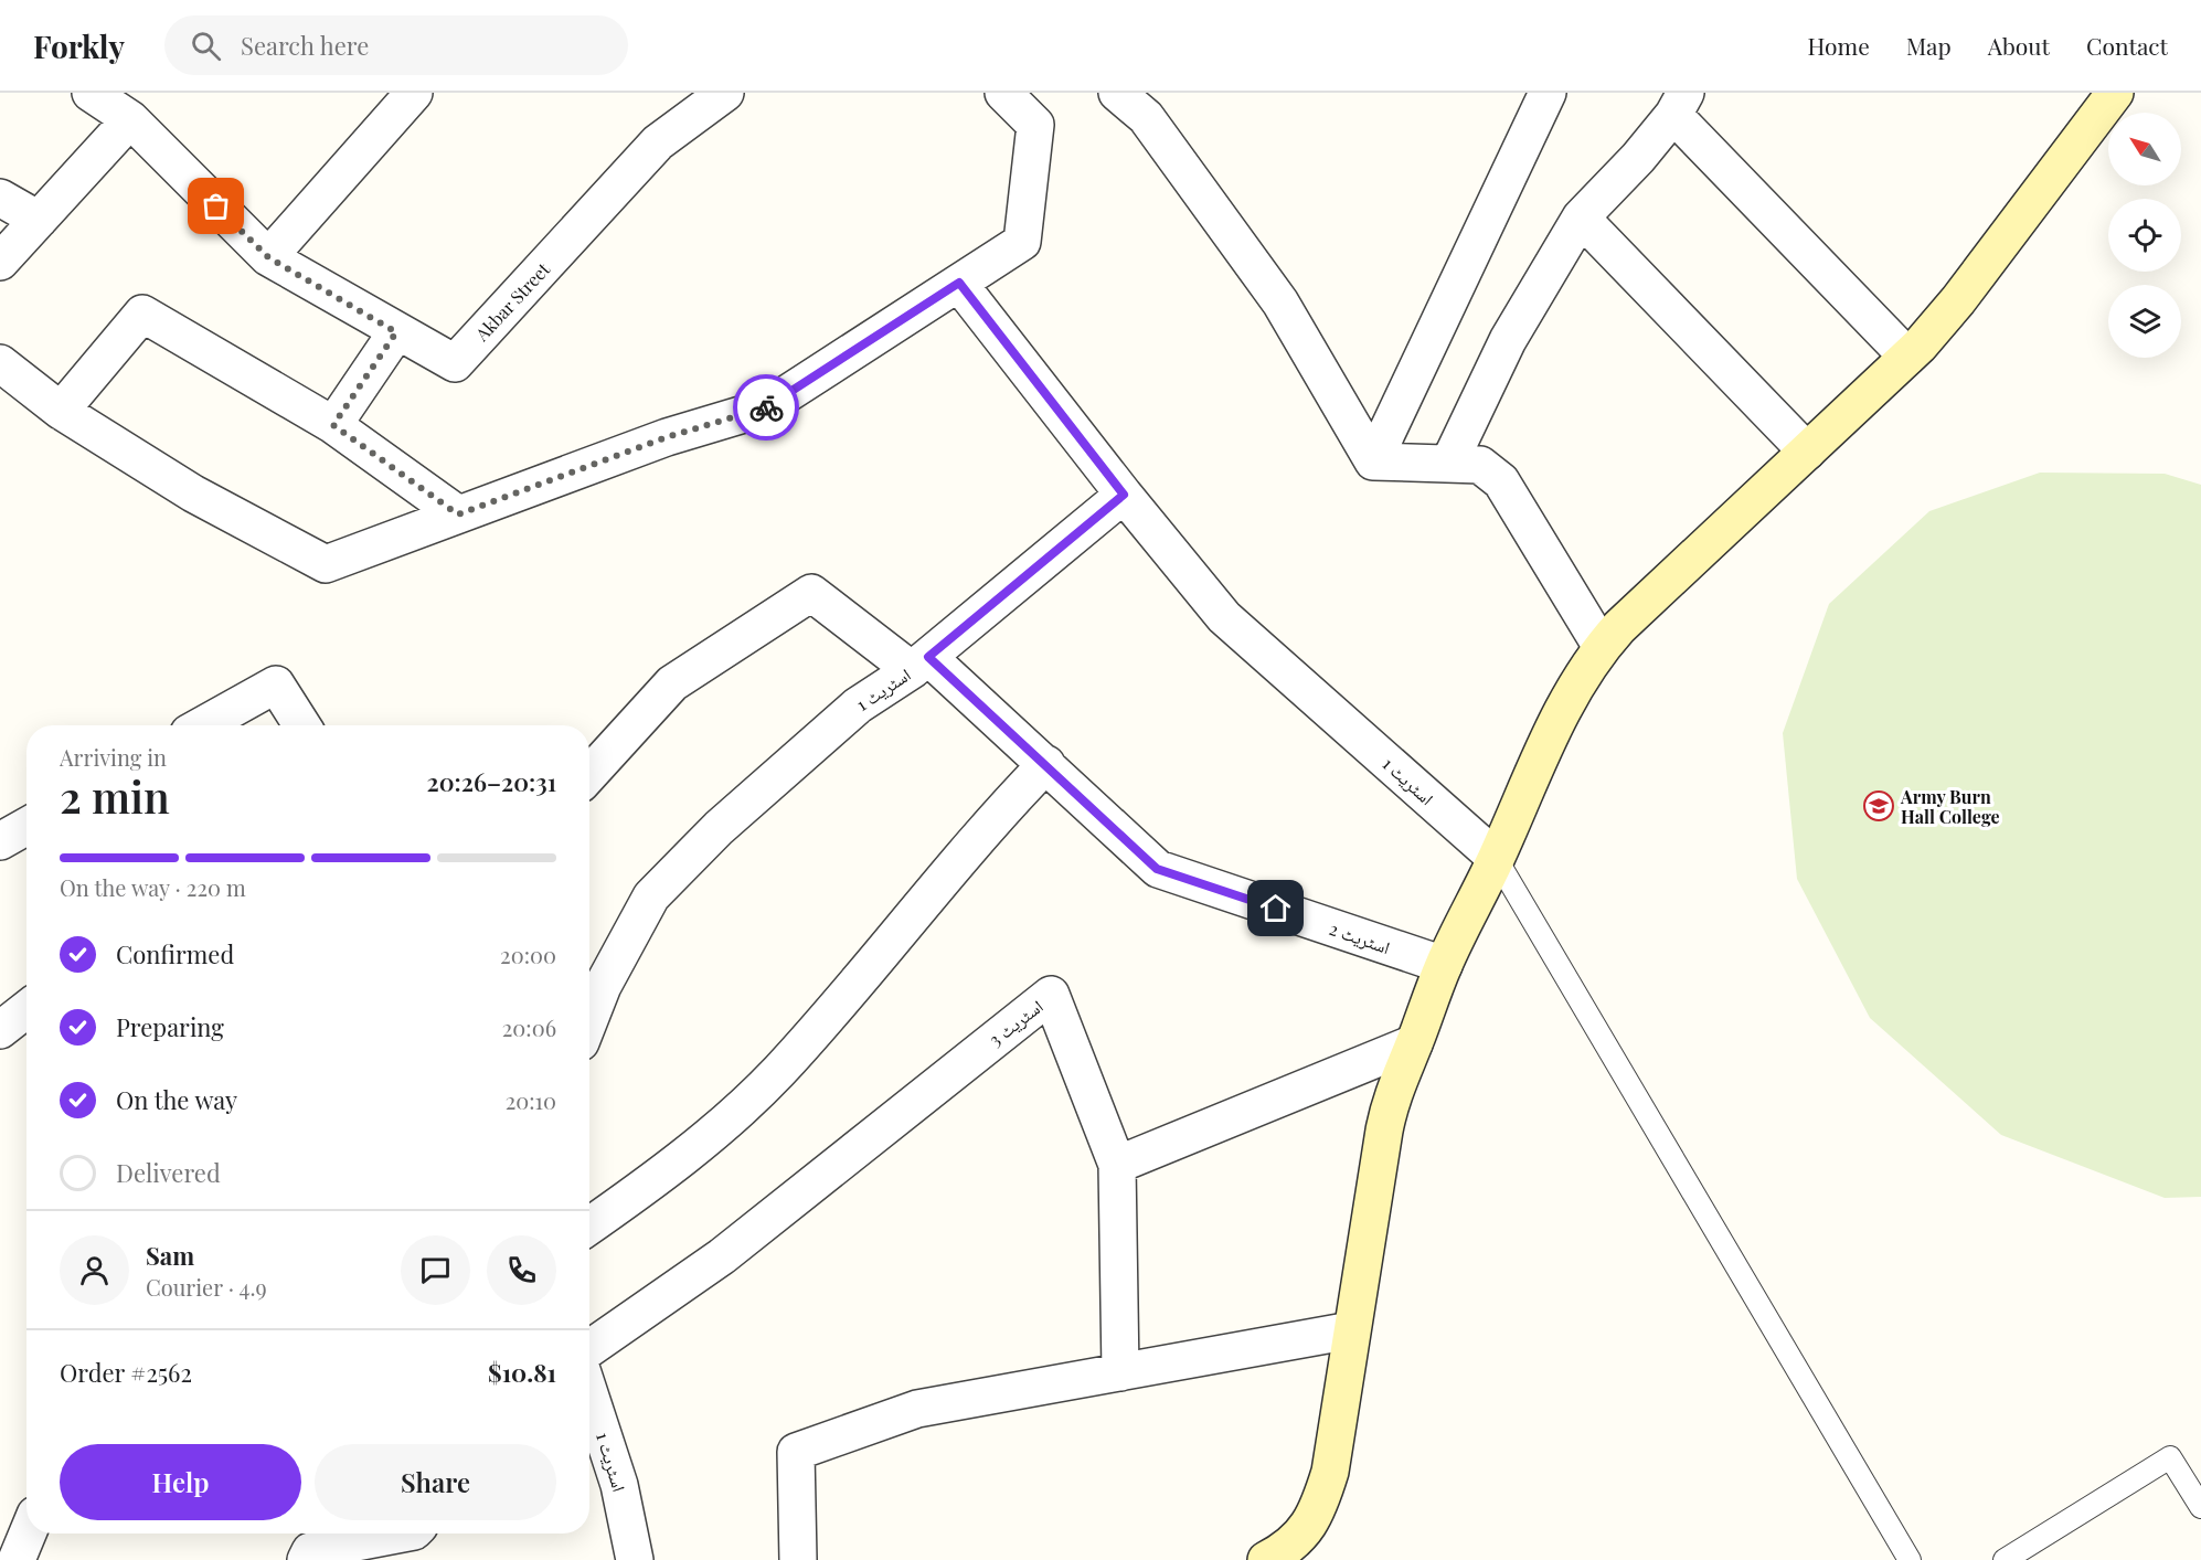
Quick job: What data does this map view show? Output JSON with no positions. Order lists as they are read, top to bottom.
{
  "streets": {
    "street": [
      "Akbar Street",
      "اسٹریٹ 1",
      "اسٹریٹ 2",
      "اسٹریٹ 3"
    ]
  },
  "crossings": [
    ["اسٹریٹ 1", "اسٹریٹ 2"]
  ],
  "places": {
    "school or university": ["Army Burn Hall College"]
  },
  "north": "top left",
  "page": {
    "header": "Forkly",
    "search": "Search here",
    "nav": [
      "Home",
      "Map",
      "About",
      "Contact"
    ],
    "heading": ["2 min", "Arriving in", "20:26–20:31"],
    "panel": [
      "Sam",
      "Courier · 4.9",
      "Order #2562",
      "$10.81"
    ],
    "bar": "On the way · 220 m",
    "list": [
      ["Confirmed", "20:00"],
      ["Preparing", "20:06"],
      ["On the way", "20:10"],
      "Delivered"
    ],
    "buttons": ["Help", "Share"]
  }
}
